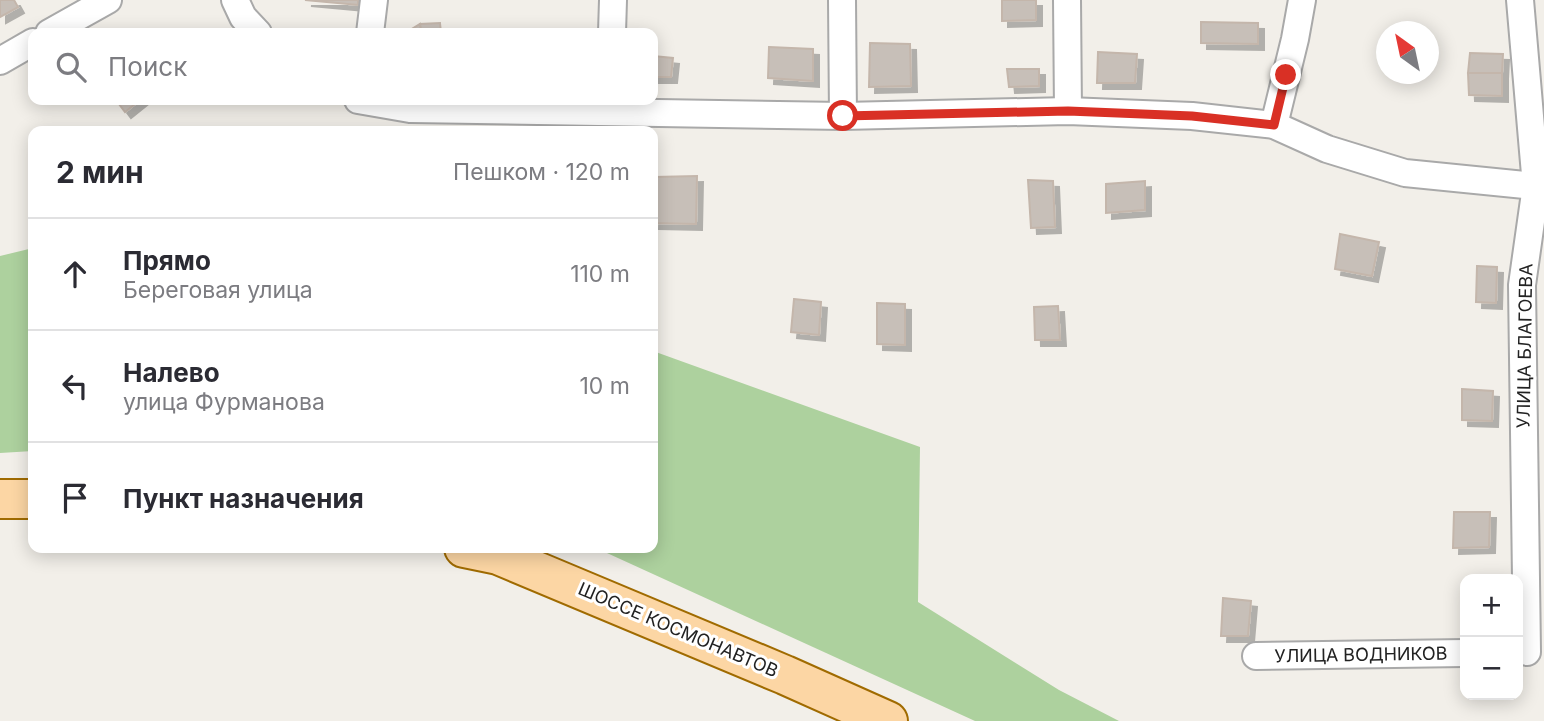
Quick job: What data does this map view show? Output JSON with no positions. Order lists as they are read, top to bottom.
{
  "streets": {
    "main road": ["ШОССЕ КОСМОНАВТОВ"],
    "street": ["УЛИЦА БЛАГОЕВА", "УЛИЦА ВОДНИКОВ"]
  },
  "north": "top left",
  "page": {
    "search": "Поиск",
    "heading": ["2 мин", "Пешком · 120 m"],
    "list": [
      ["Прямо", "Береговая улица", "110 m"],
      ["Налево", "улица Фурманова", "10 m"],
      "Пункт назначения"
    ],
    "map_buttons": ["+", "−"]
  }
}
